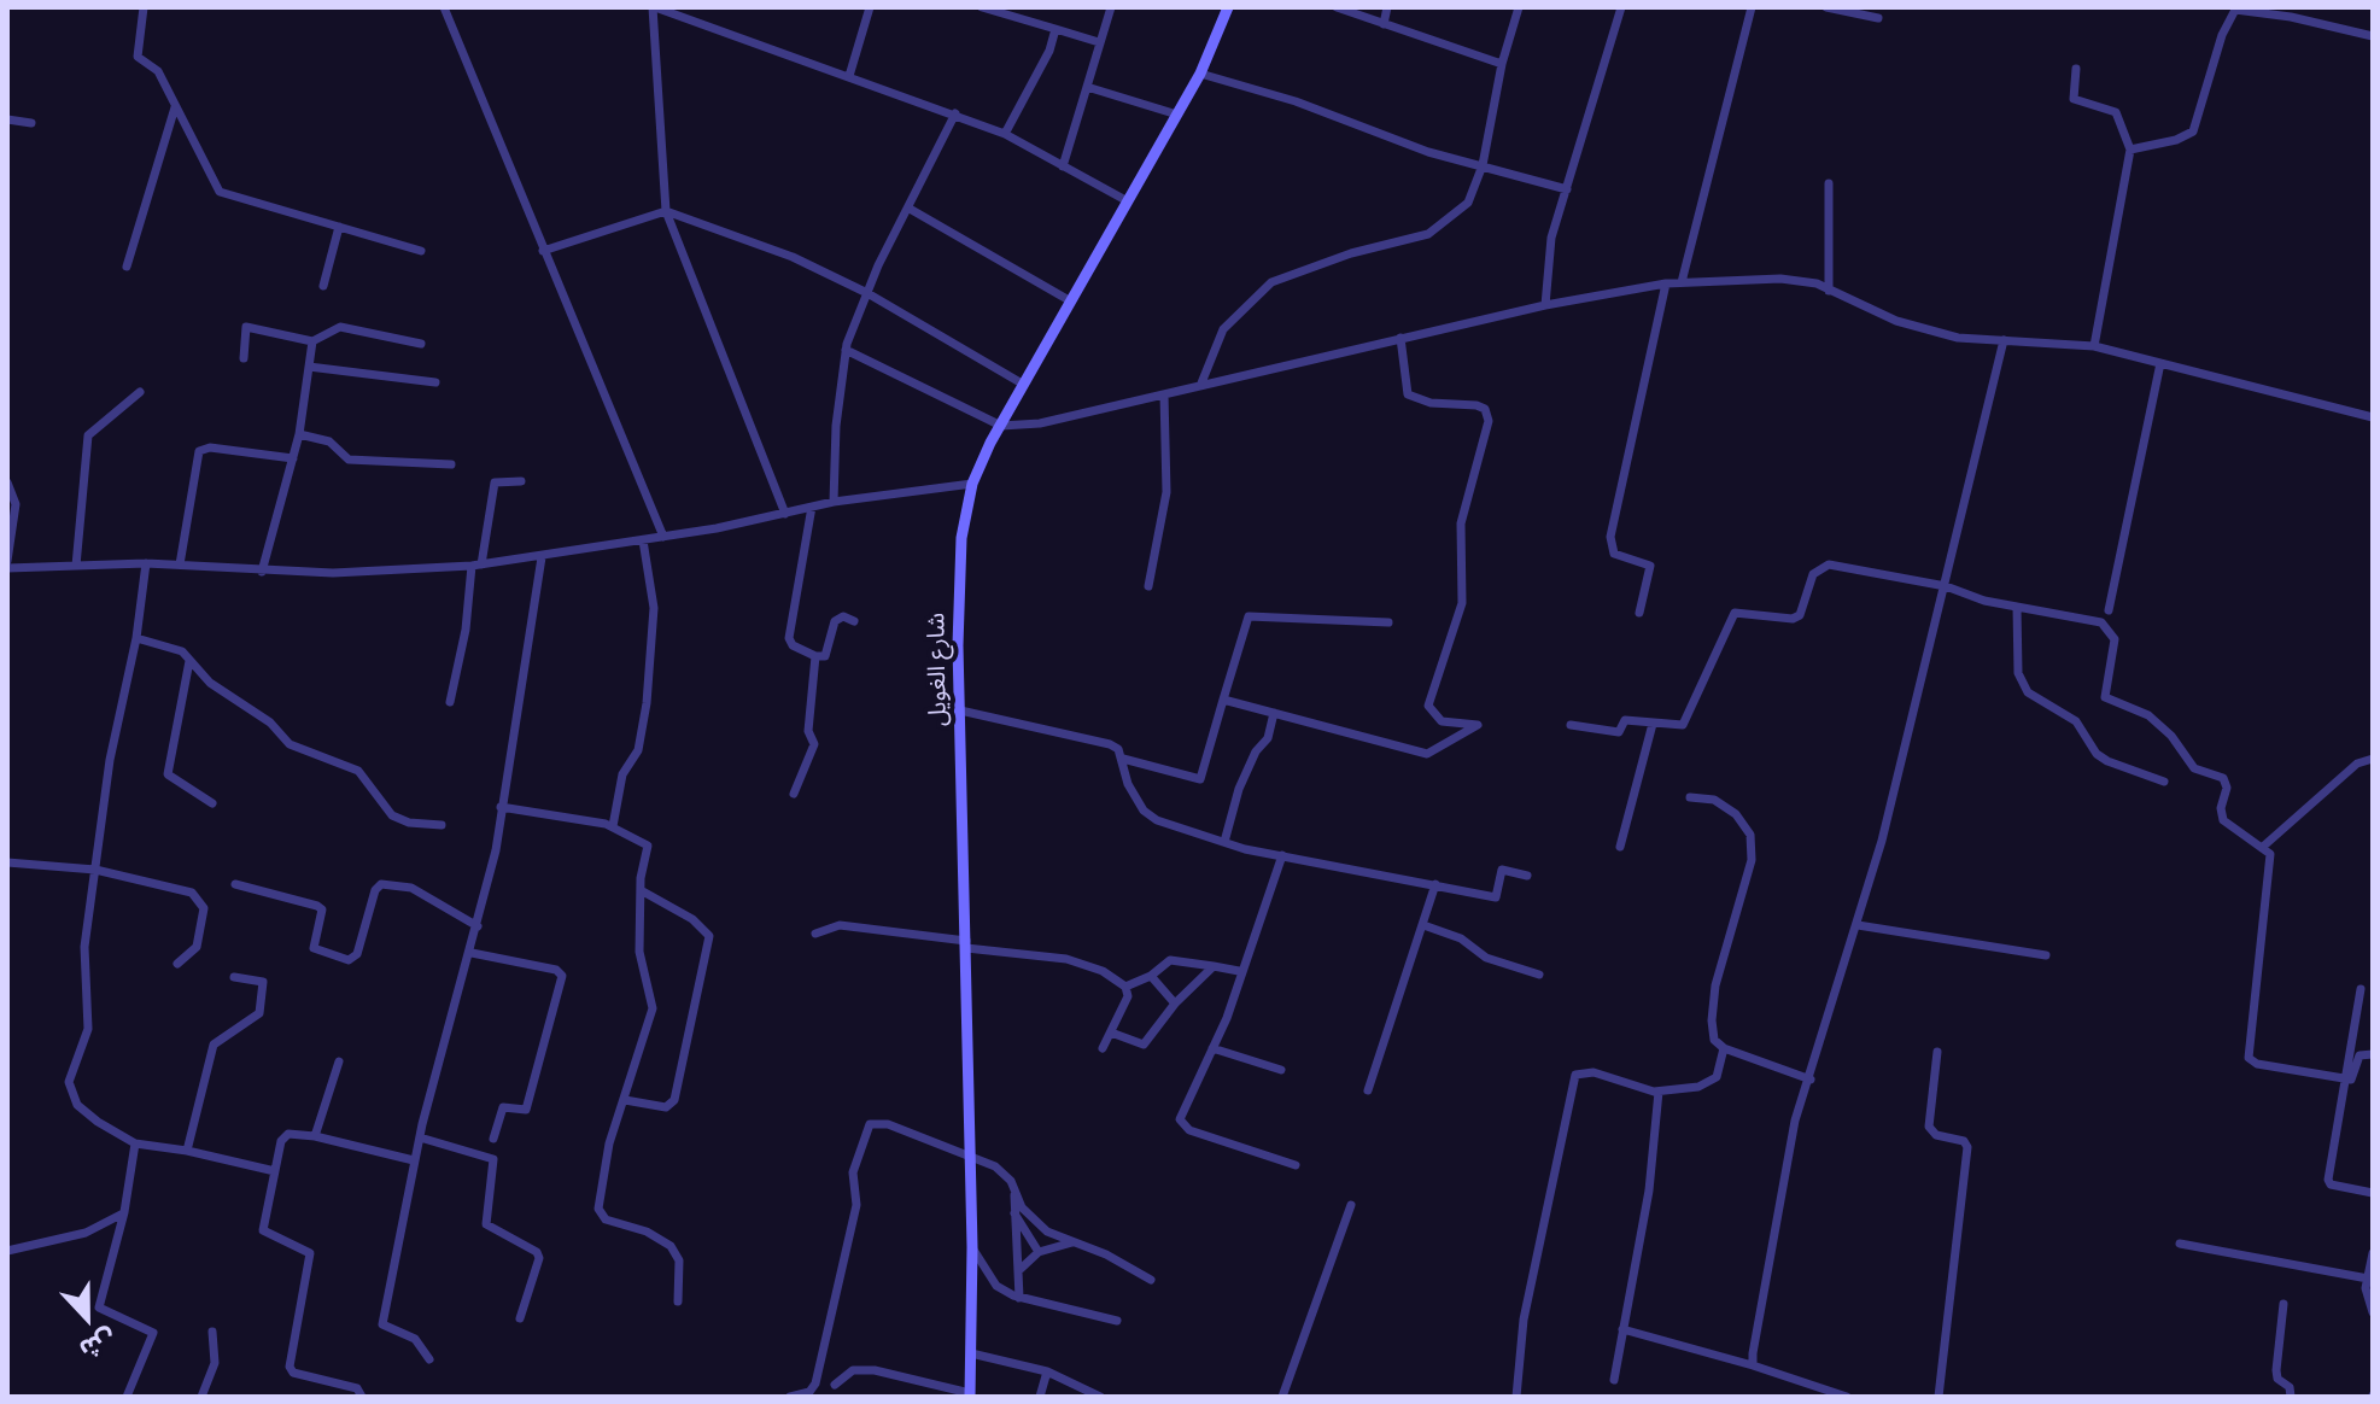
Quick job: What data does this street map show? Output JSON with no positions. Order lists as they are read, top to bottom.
{
  "streets": {
    "street": ["شارع الغويل"]
  },
  "north": "bottom"
}
